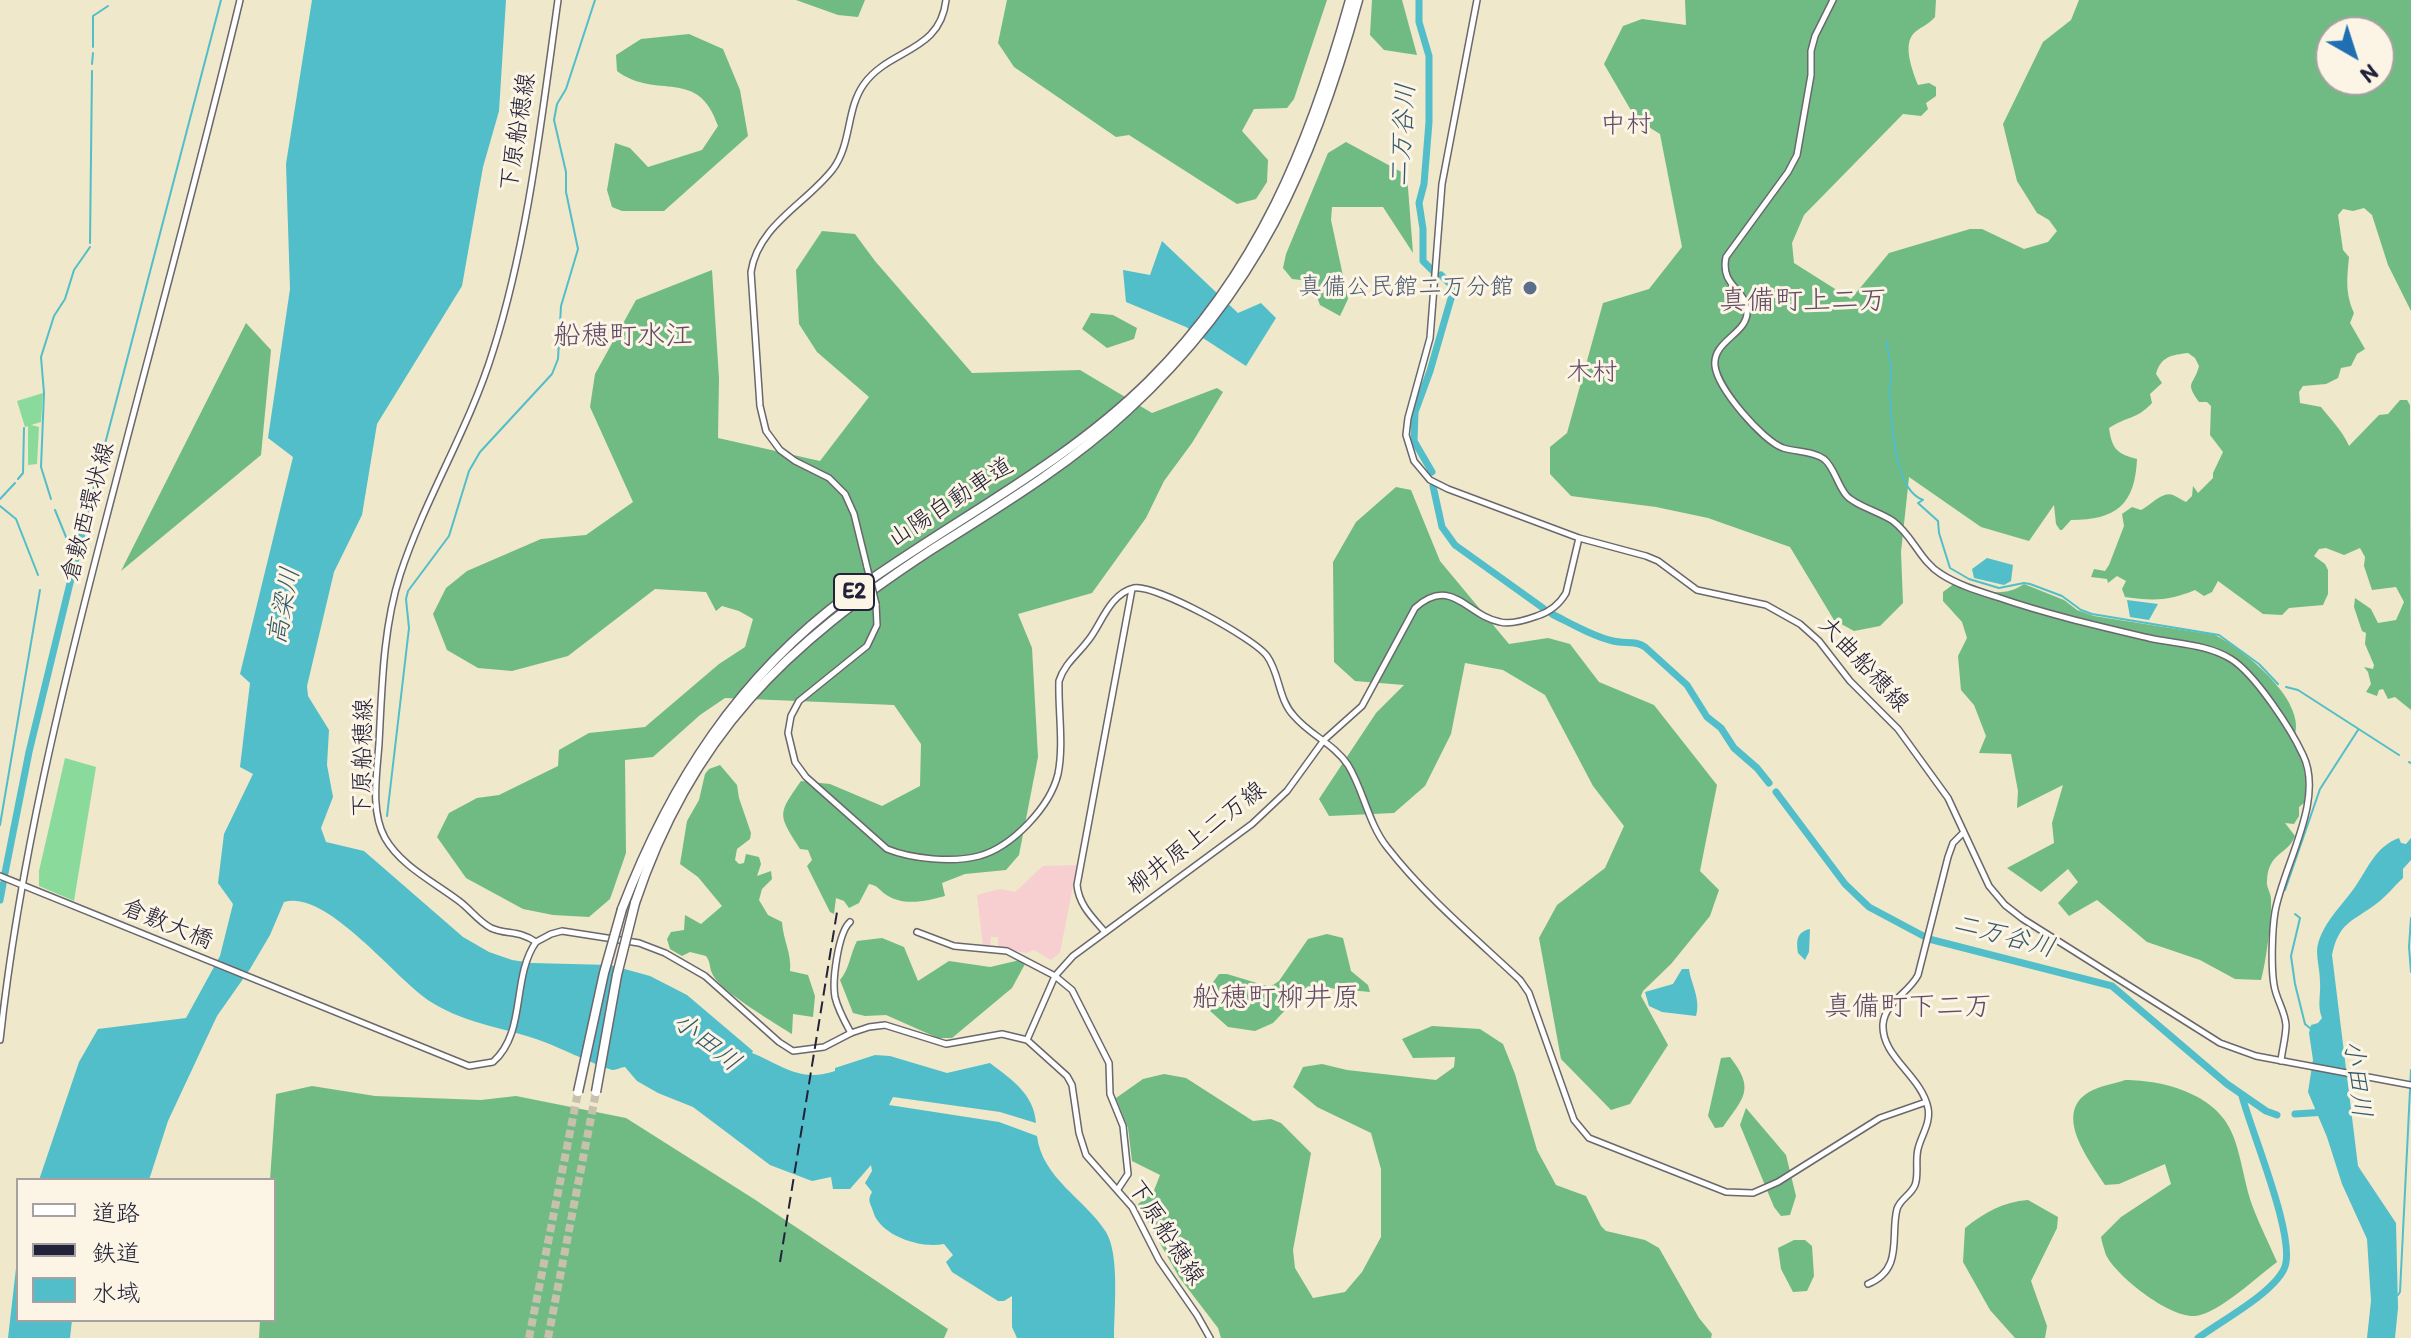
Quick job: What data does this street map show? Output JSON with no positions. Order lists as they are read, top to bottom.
{
  "streets": {
    "highway": ["山陽自動車道", "E2"],
    "street": [
      "下原船穂線",
      "倉敷西環状線",
      "大曲船穂線",
      "柳井原上二万線",
      "倉敷大橋"
    ]
  },
  "crossings": [
    ["下原船穂線", "柳井原上二万線"],
    ["下原船穂線", "倉敷大橋"],
    ["倉敷西環状線", "倉敷大橋"],
    ["大曲船穂線", "柳井原上二万線"]
  ],
  "districts": [
    "中村",
    "真備町上二万",
    "船穂町水江",
    "木村",
    "船穂町柳井原",
    "真備町下二万"
  ],
  "water": ["二万谷川", "高梁川", "小田川"],
  "places": ["真備公民館二万分館"],
  "legend": ["道路", "鉄道", "水域"],
  "north": "bottom right"
}
